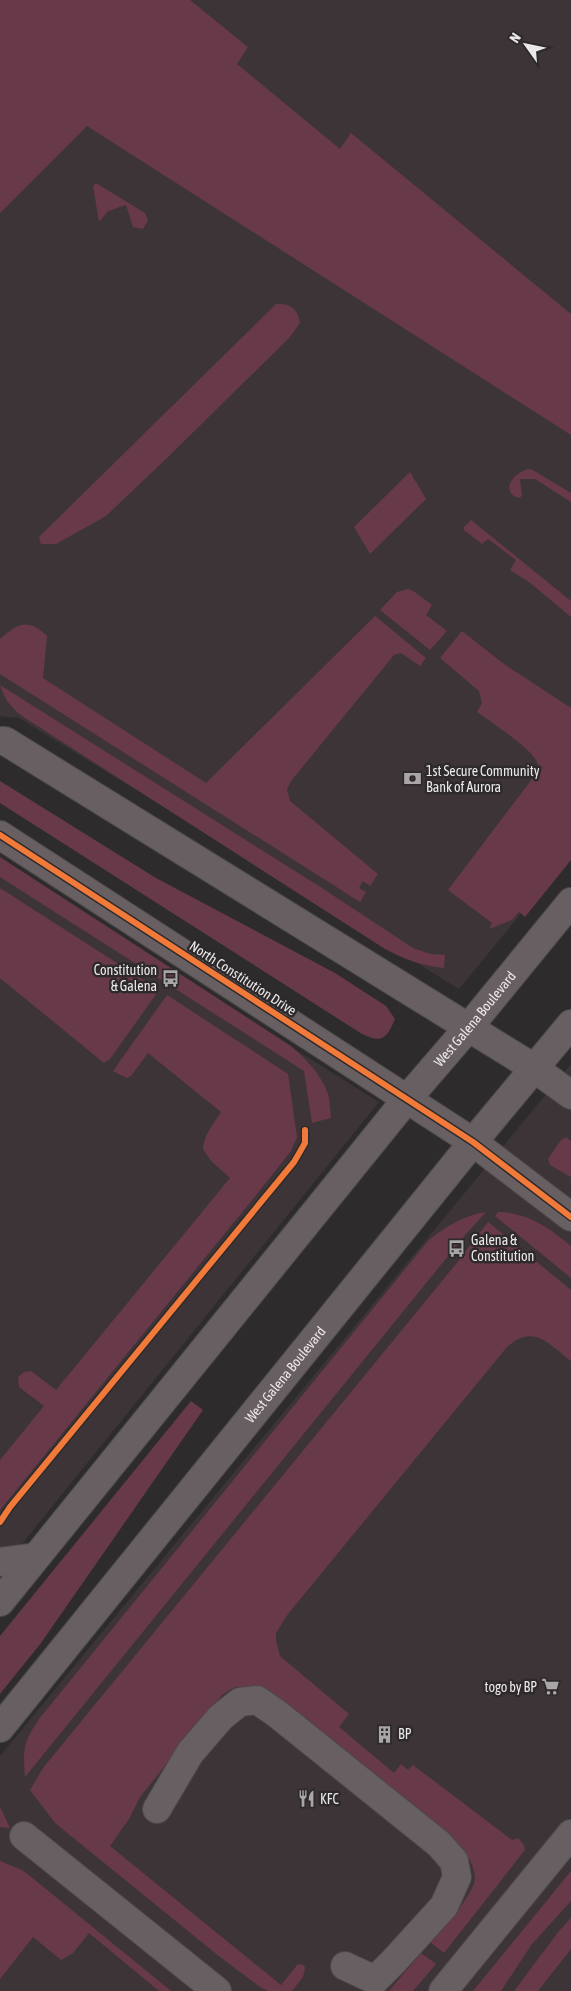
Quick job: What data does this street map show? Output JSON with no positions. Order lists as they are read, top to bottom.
{
  "streets": {
    "main road": ["North Constitution Drive", "West Galena Boulevard"]
  },
  "crossings": [
    ["North Constitution Drive", "West Galena Boulevard"]
  ],
  "places": {
    "bank": ["1st Secure Community Bank of Aurora"],
    "bus stop": ["Constitution & Galena", "Galena & Constitution"],
    "supermarket": ["togo by BP"],
    "building": ["BP"],
    "restaurant": ["KFC"]
  },
  "north": "top left"
}
